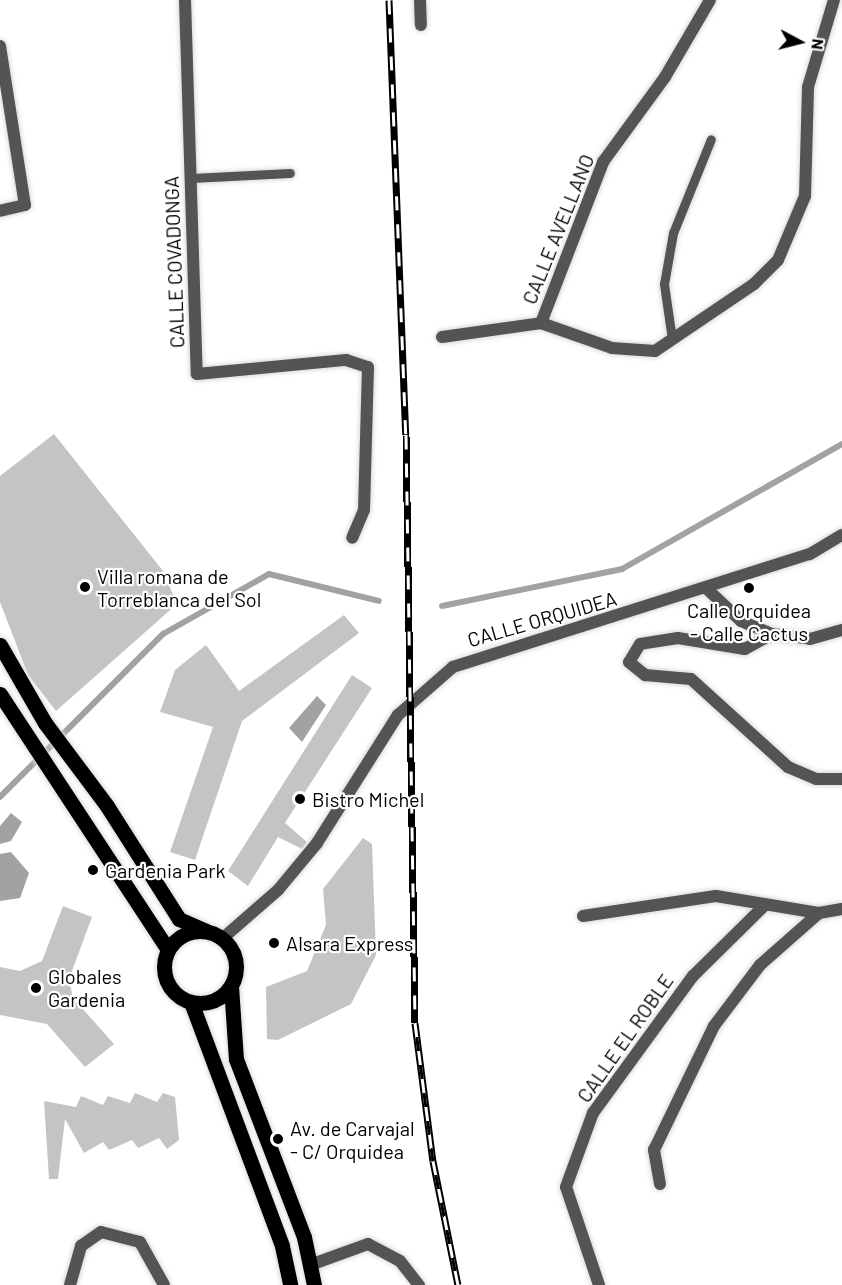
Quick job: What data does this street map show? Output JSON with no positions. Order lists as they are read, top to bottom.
{
  "streets": {
    "street": [
      "CALLE AVELLANO",
      "CALLE COVADONGA",
      "CALLE ORQUIDEA",
      "CALLE EL ROBLE"
    ]
  },
  "places": [
    "Villa romana de Torreblanca del Sol",
    "Calle Orquidea - Calle Cactus",
    "Bistro Michel",
    "Gardenia Park",
    "Alsara Express",
    "Globales Gardenia",
    "Av. de Carvajal - C/ Orquidea"
  ],
  "north": "right"
}
